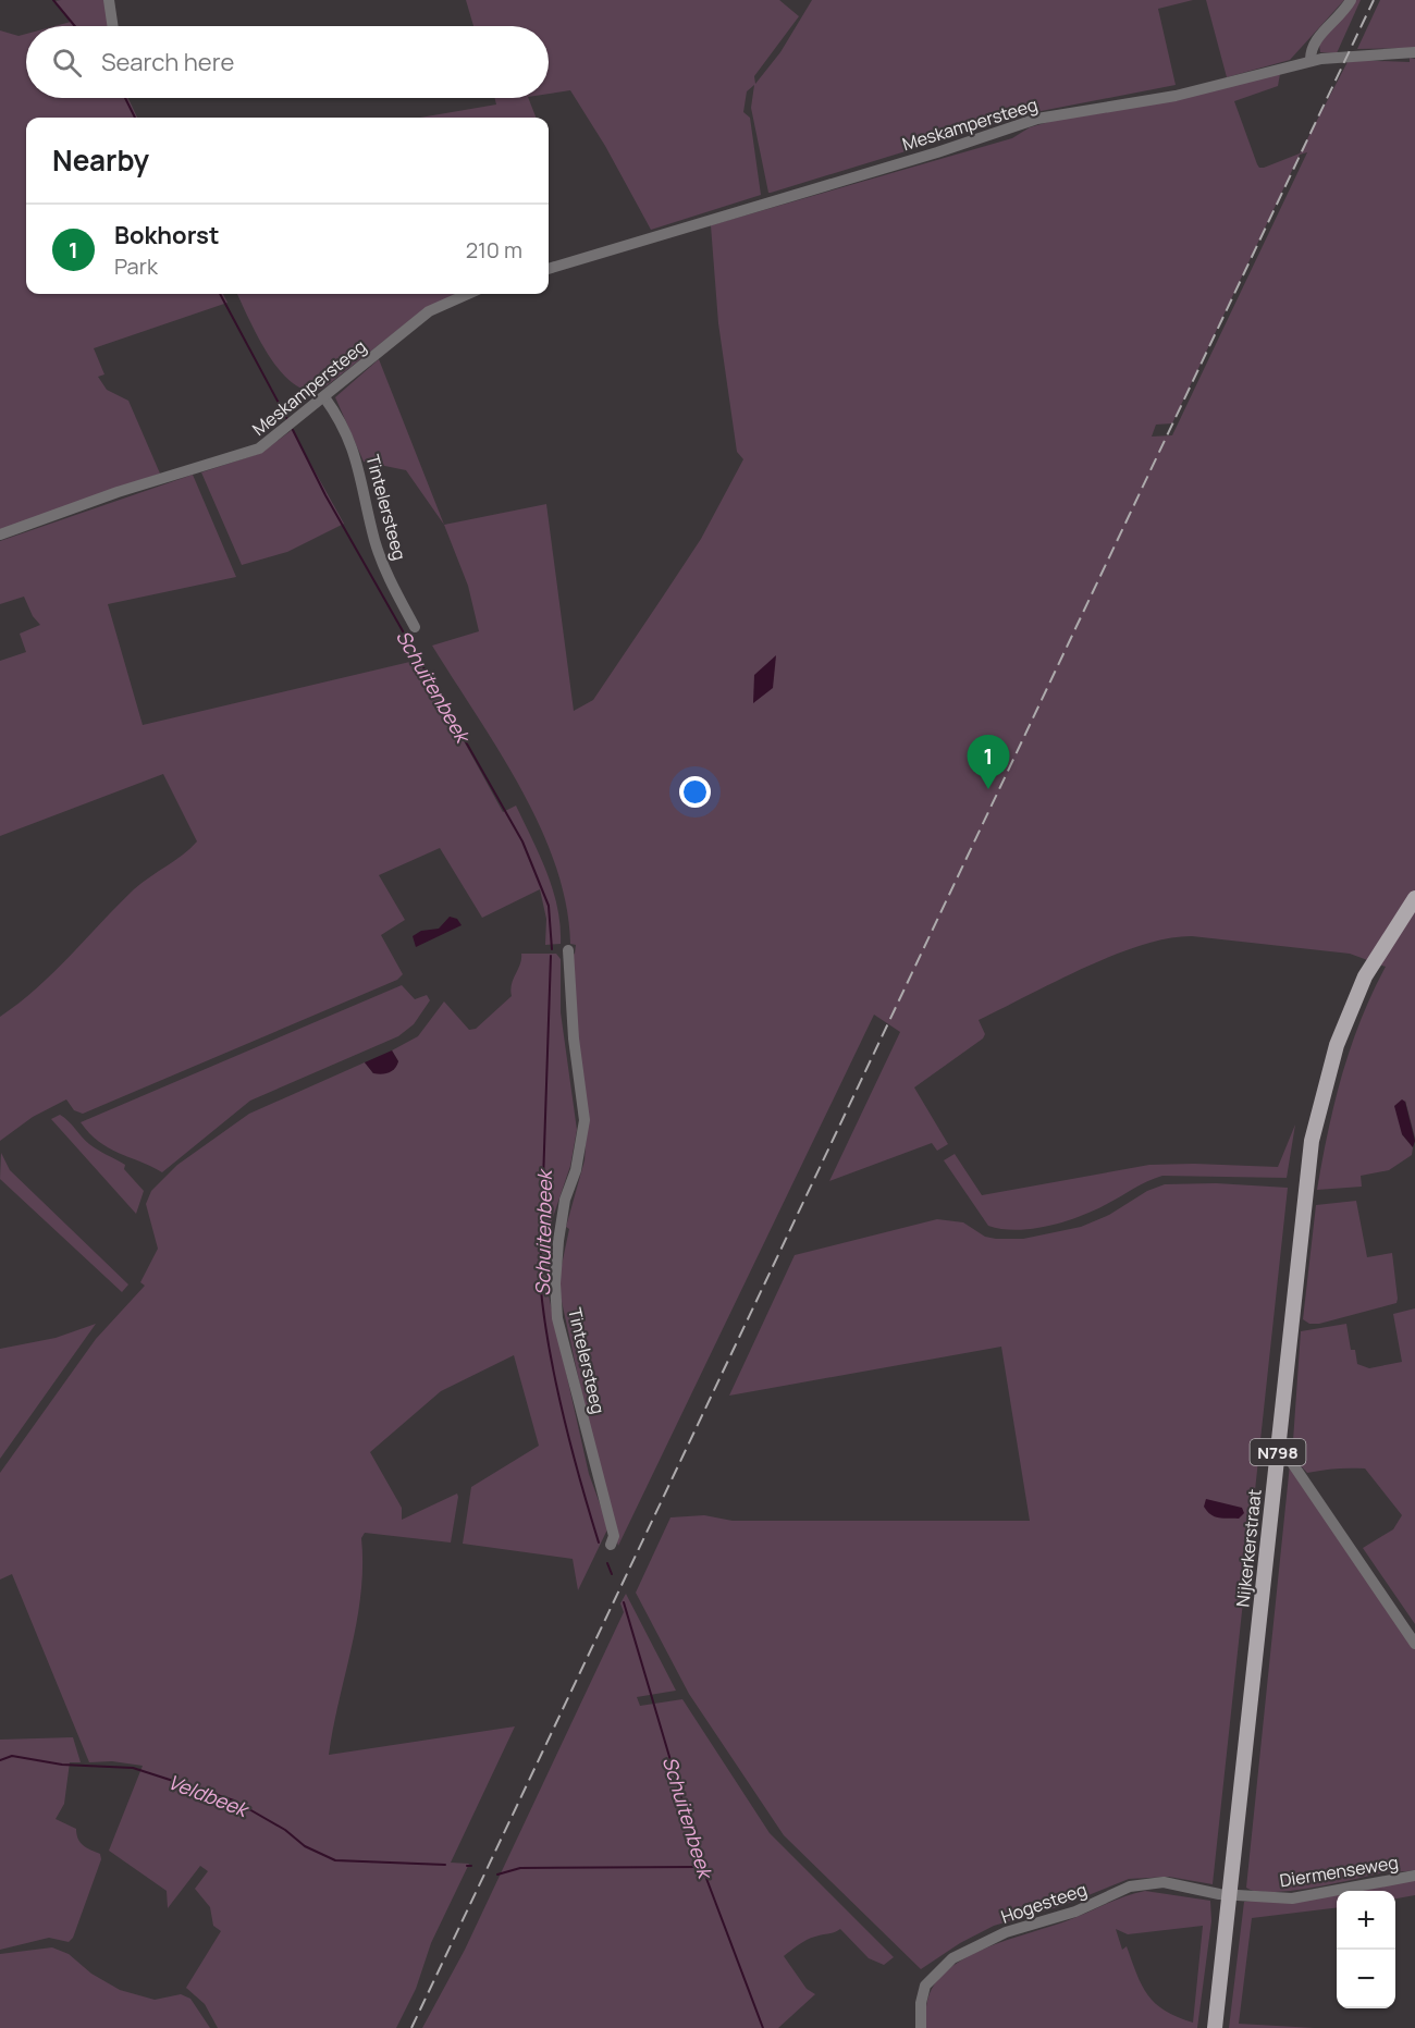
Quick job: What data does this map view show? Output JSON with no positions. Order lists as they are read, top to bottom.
{
  "streets": {
    "main road": ["N798", "Nijkerkerstraat"],
    "street": [
      "Meskampersteeg",
      "Tintelersteeg",
      "Diermenseweg",
      "Hogesteeg"
    ]
  },
  "crossings": [
    ["Meskampersteeg", "Tintelersteeg"],
    ["Nijkerkerstraat", "Diermenseweg"],
    ["Nijkerkerstraat", "Hogesteeg"],
    ["Diermenseweg", "Hogesteeg"]
  ],
  "water": ["Schuitenbeek", "Veldbeek"],
  "page": {
    "search": "Search here",
    "heading": "Nearby",
    "list": [
      {
        "mark": "1",
        "name": "Bokhorst",
        "note": "Park",
        "value": "210 m"
      }
    ],
    "pins": "1",
    "map_buttons": ["+", "−"]
  }
}
